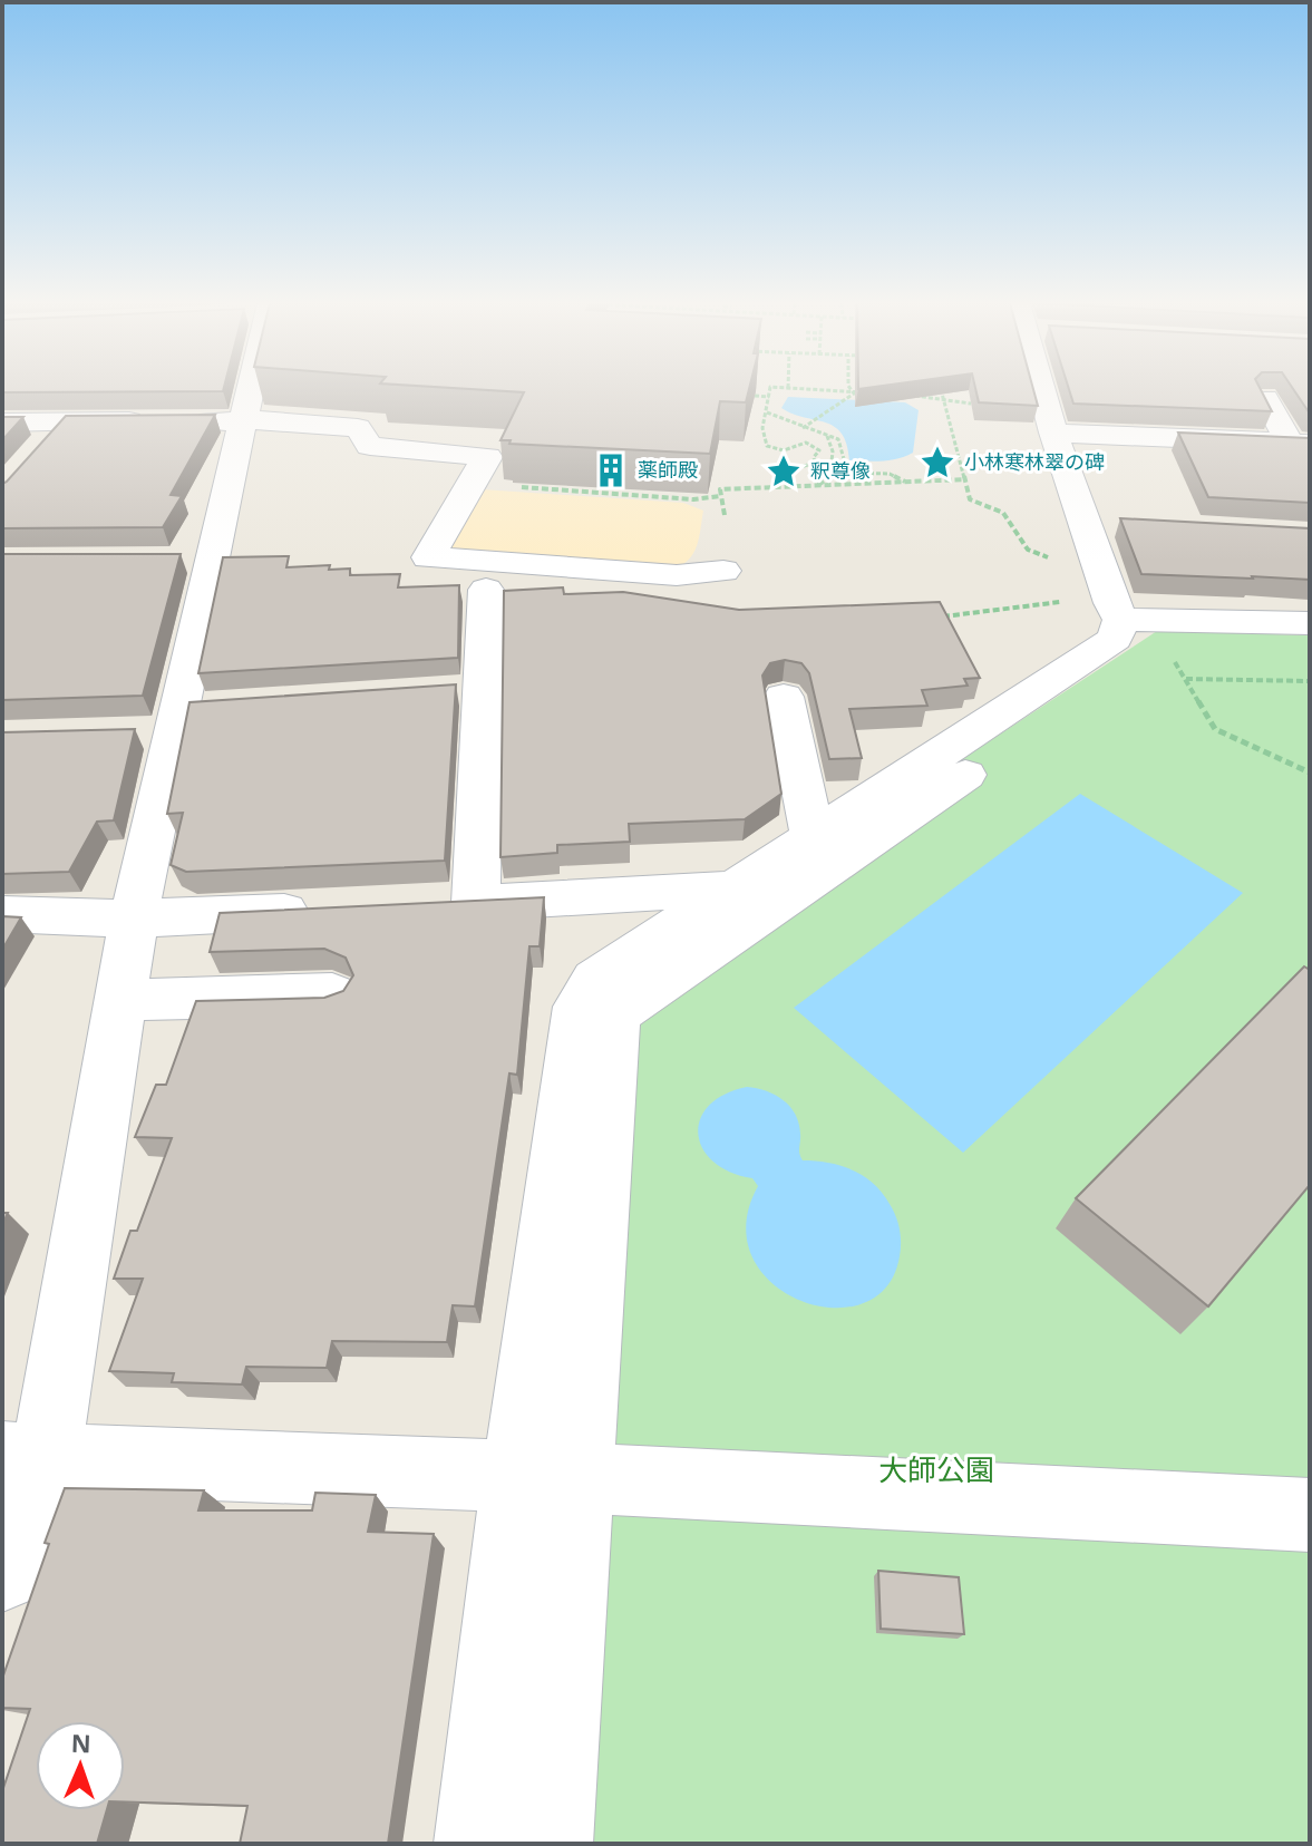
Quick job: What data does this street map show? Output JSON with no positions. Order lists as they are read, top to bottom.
{
  "parks": ["大師公園"],
  "places": {
    "place": ["小林寒林翠の碑", "釈尊像"],
    "building": ["薬師殿"]
  },
  "north": "top"
}
